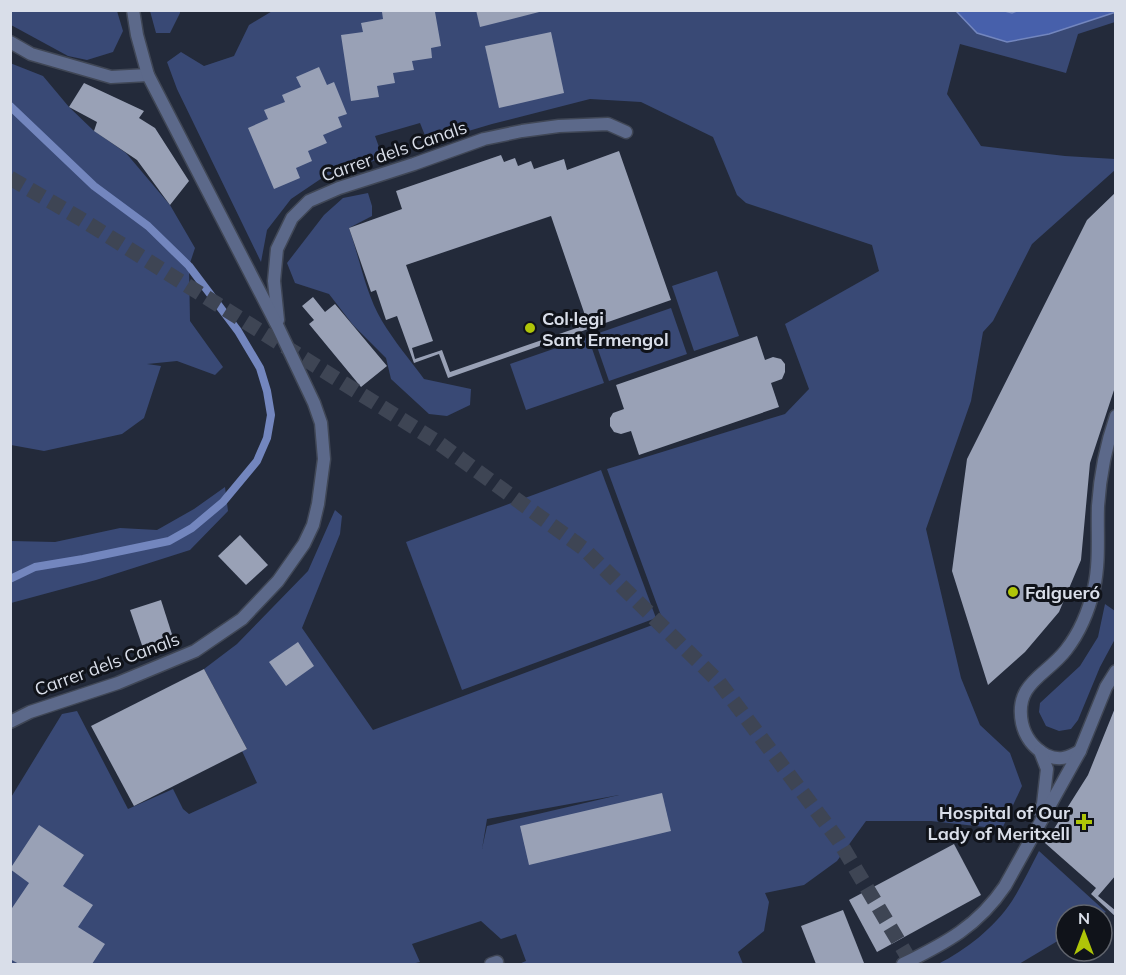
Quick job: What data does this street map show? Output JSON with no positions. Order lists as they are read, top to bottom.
{
  "streets": {
    "street": ["Carrer dels Canals"]
  },
  "places": {
    "other": ["Col·legi Sant Ermengol", "Falgueró"],
    "health": ["Hospital of Our Lady of Meritxell"]
  },
  "north": "top"
}
